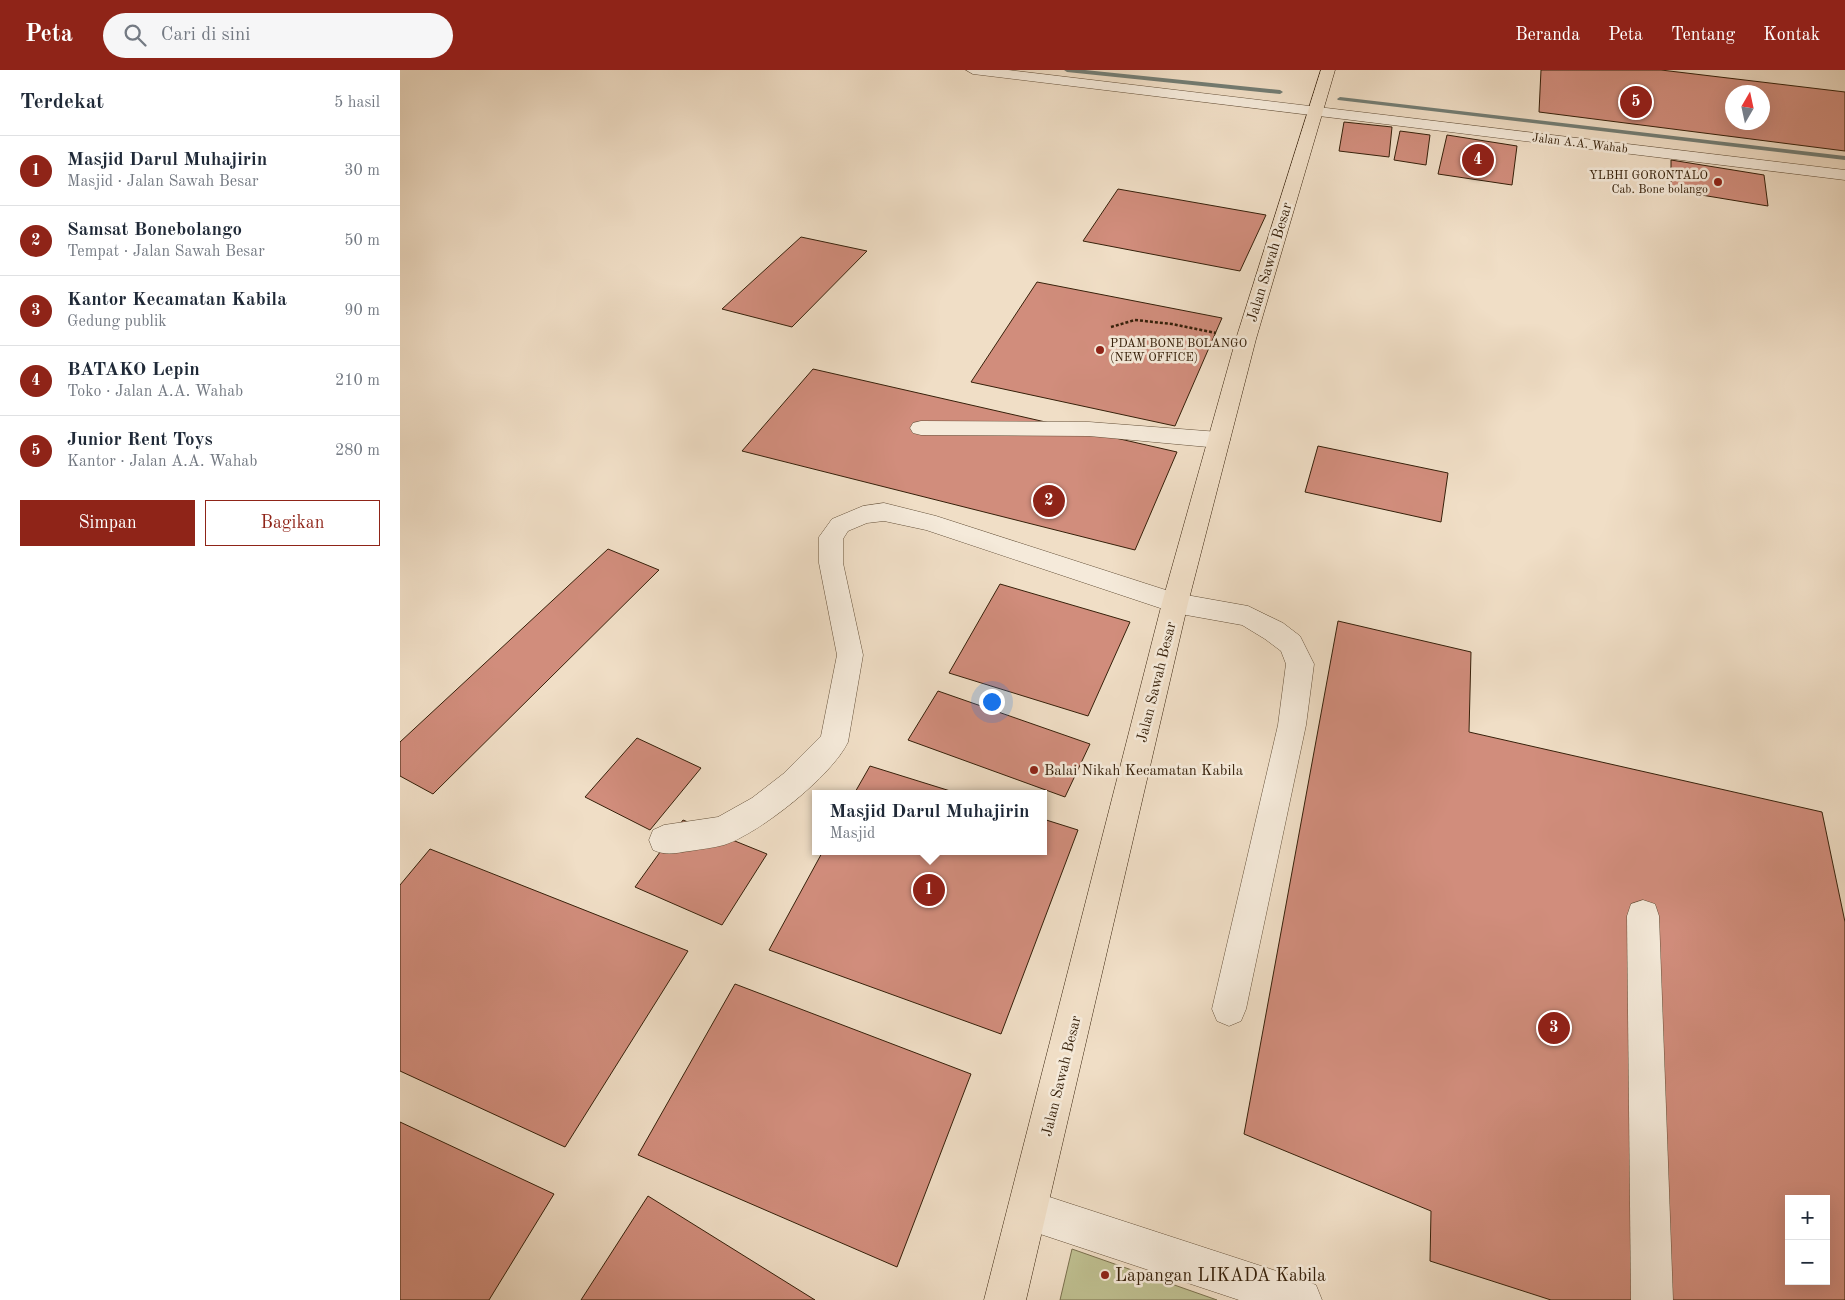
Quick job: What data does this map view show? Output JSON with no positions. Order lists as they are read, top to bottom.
{
  "streets": {
    "main road": ["Jalan Sawah Besar"],
    "street": ["Jalan A.A. Wahab"]
  },
  "crossings": [
    ["Jalan A.A. Wahab", "Jalan Sawah Besar"]
  ],
  "places": [
    "YLBHI GORONTALO Cab. Bone bolango",
    "PDAM BONE BOLANGO (NEW OFFICE)",
    "Balai Nikah Kecamatan Kabila",
    "Lapangan LIKADA Kabila"
  ],
  "north": "top",
  "page": {
    "header": "Peta",
    "search": "Cari di sini",
    "nav": [
      "Beranda",
      "Peta",
      "Tentang",
      "Kontak"
    ],
    "heading": ["Terdekat", "5 hasil"],
    "pins": [
      "5",
      "4",
      "2",
      "1",
      "3"
    ],
    "list": [
      {
        "mark": "1",
        "name": "Masjid Darul Muhajirin",
        "note": "Masjid · Jalan Sawah Besar",
        "value": "30 m"
      },
      {
        "mark": "2",
        "name": "Samsat Bonebolango",
        "note": "Tempat · Jalan Sawah Besar",
        "value": "50 m"
      },
      {
        "mark": "3",
        "name": "Kantor Kecamatan Kabila",
        "note": "Gedung publik",
        "value": "90 m"
      },
      {
        "mark": "4",
        "name": "BATAKO Lepin",
        "note": "Toko · Jalan A.A. Wahab",
        "value": "210 m"
      },
      {
        "mark": "5",
        "name": "Junior Rent Toys",
        "note": "Kantor · Jalan A.A. Wahab",
        "value": "280 m"
      }
    ],
    "buttons": ["Simpan", "Bagikan"],
    "popup": ["Masjid Darul Muhajirin", "Masjid"],
    "map_buttons": ["+", "−"]
  }
}
